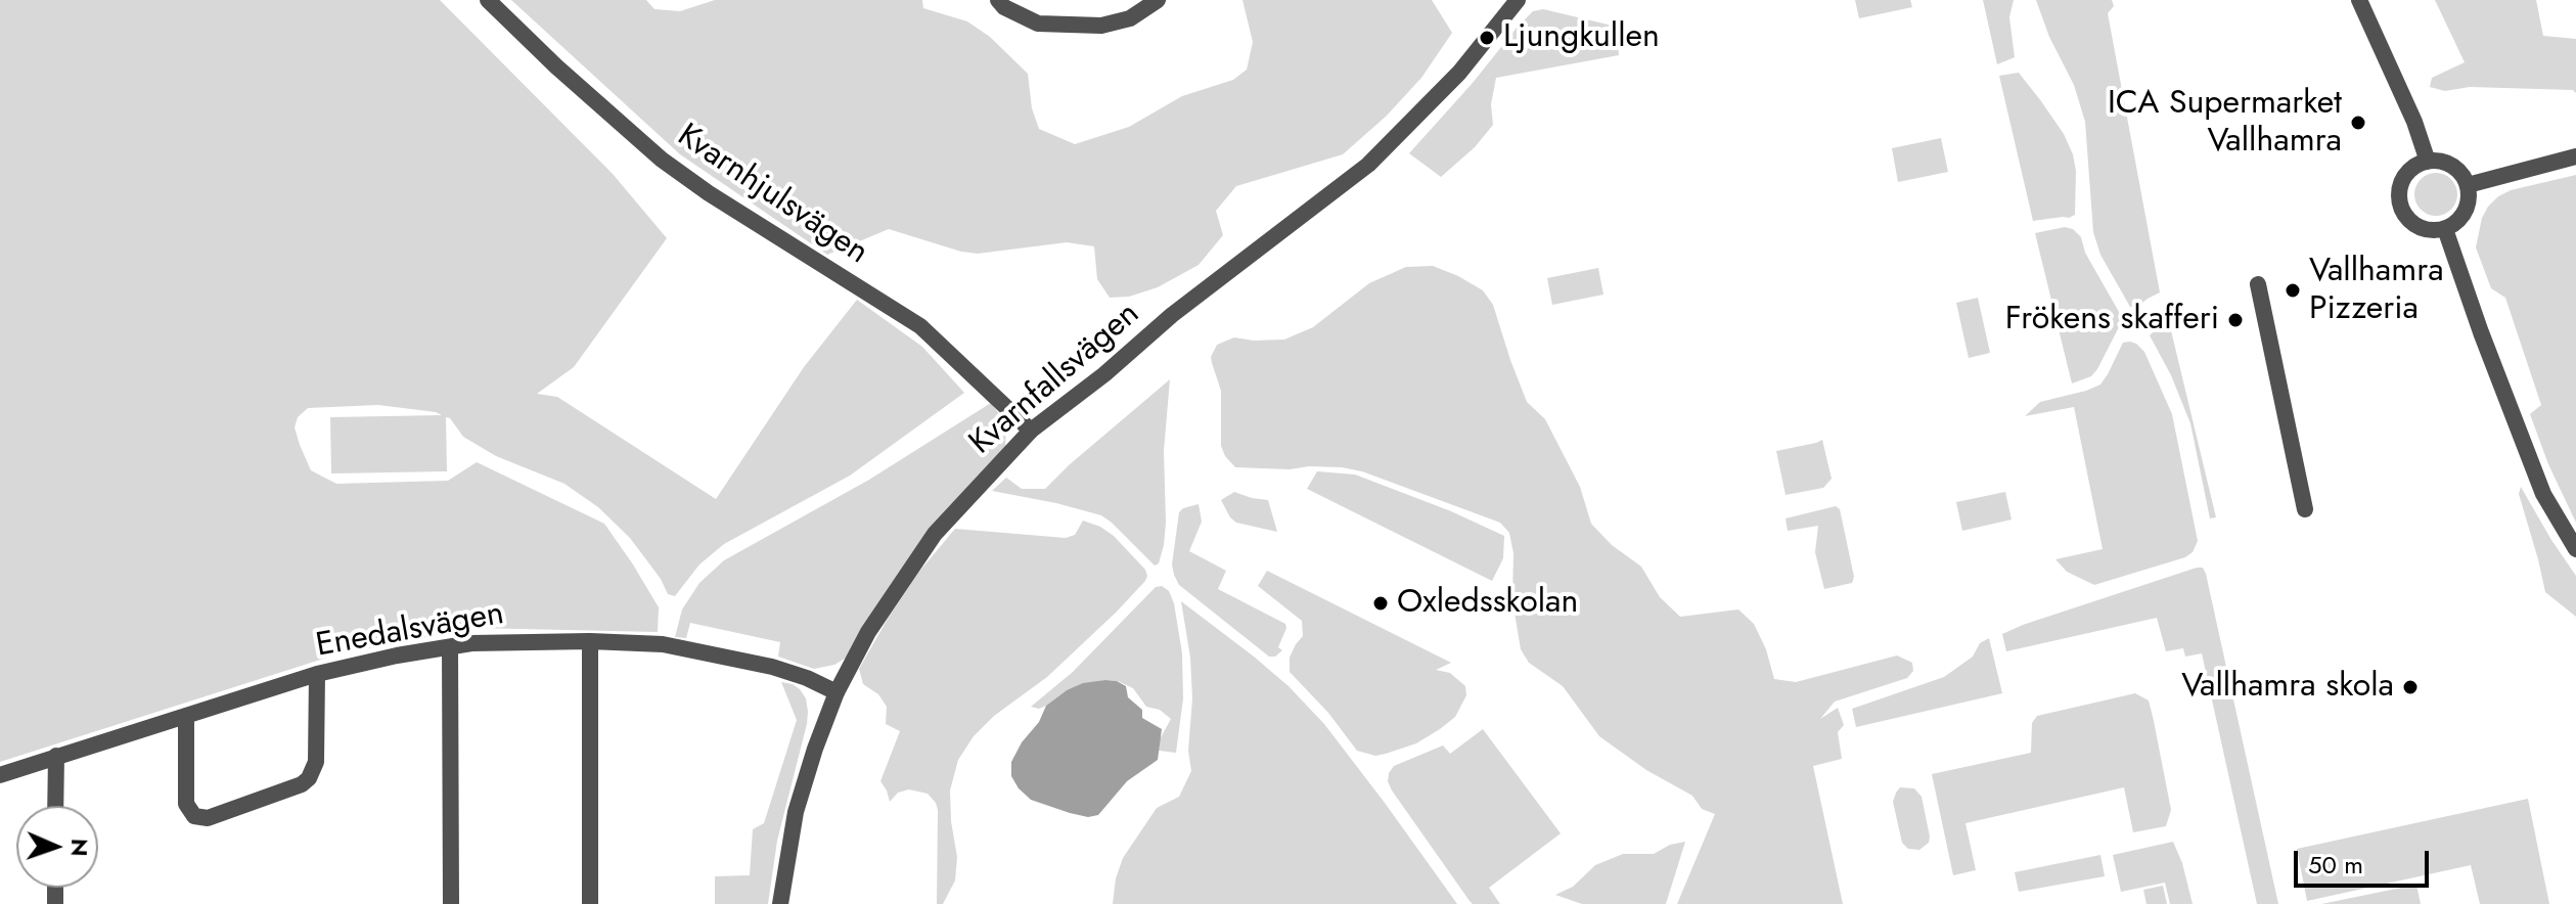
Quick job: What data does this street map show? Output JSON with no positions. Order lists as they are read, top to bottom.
{
  "streets": {
    "street": ["Kvarnhjulsvägen", "Kvarnfallsvägen", "Enedalsvägen"]
  },
  "crossings": [
    ["Kvarnhjulsvägen", "Kvarnfallsvägen"],
    ["Kvarnfallsvägen", "Enedalsvägen"]
  ],
  "places": [
    "Ljungkullen",
    "ICA Supermarket Vallhamra",
    "Vallhamra Pizzeria",
    "Frökens skafferi",
    "Oxledsskolan",
    "Vallhamra skola"
  ],
  "scale_bar": "50 m",
  "north": "right"
}
